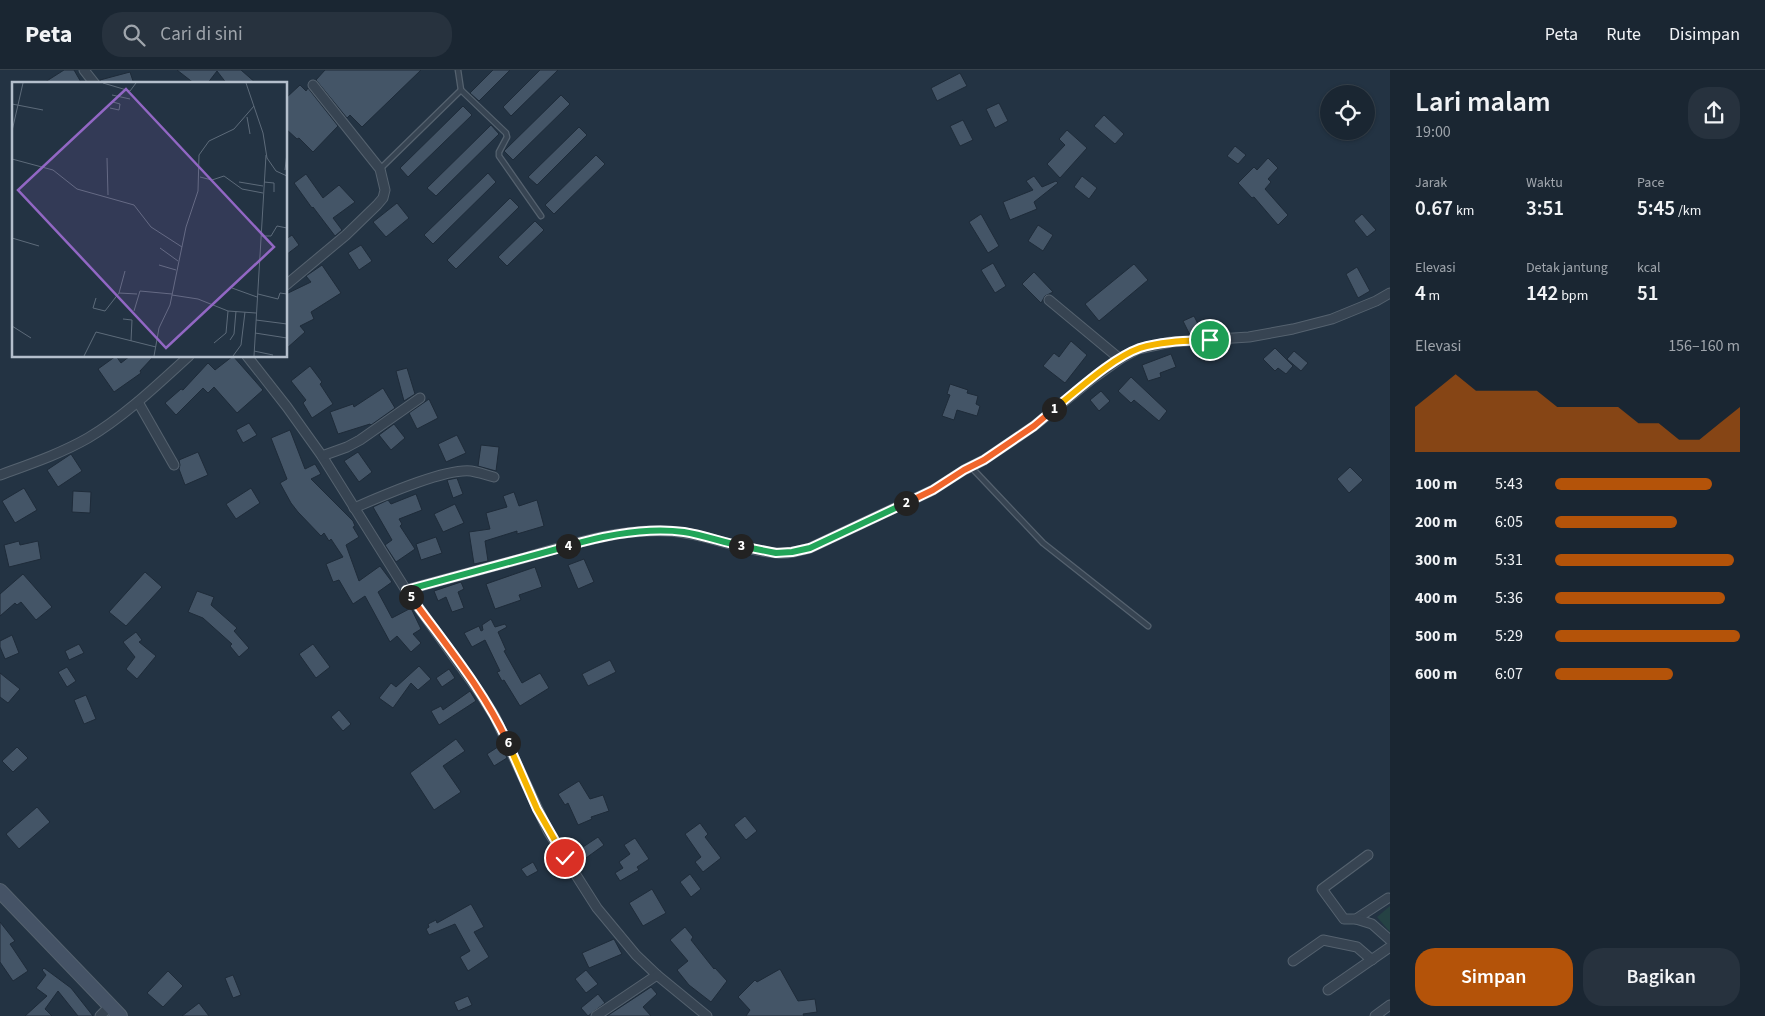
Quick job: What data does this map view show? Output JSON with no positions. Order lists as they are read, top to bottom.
{
  "page": {
    "header": "Peta",
    "search": "Cari di sini",
    "nav": ["Peta", "Rute", "Disimpan"],
    "heading": ["Lari malam", "19:00"],
    "stats": [
      ["Jarak", "0.67 km"],
      ["Waktu", "3:51"],
      ["Pace", "5:45 /km"],
      ["Elevasi", "4 m"],
      ["Detak jantung", "142 bpm"],
      ["kcal", "51"]
    ],
    "chart": ["Elevasi", "156–160 m"],
    "pins": [
      "1",
      "2",
      "3",
      "4",
      "5",
      "6"
    ],
    "list": [
      {
        "name": "100 m",
        "note": "5:43"
      },
      {
        "name": "200 m",
        "note": "6:05"
      },
      {
        "name": "300 m",
        "note": "5:31"
      },
      {
        "name": "400 m",
        "note": "5:36"
      },
      {
        "name": "500 m",
        "note": "5:29"
      },
      {
        "name": "600 m",
        "note": "6:07"
      }
    ],
    "buttons": ["Simpan", "Bagikan"]
  }
}
